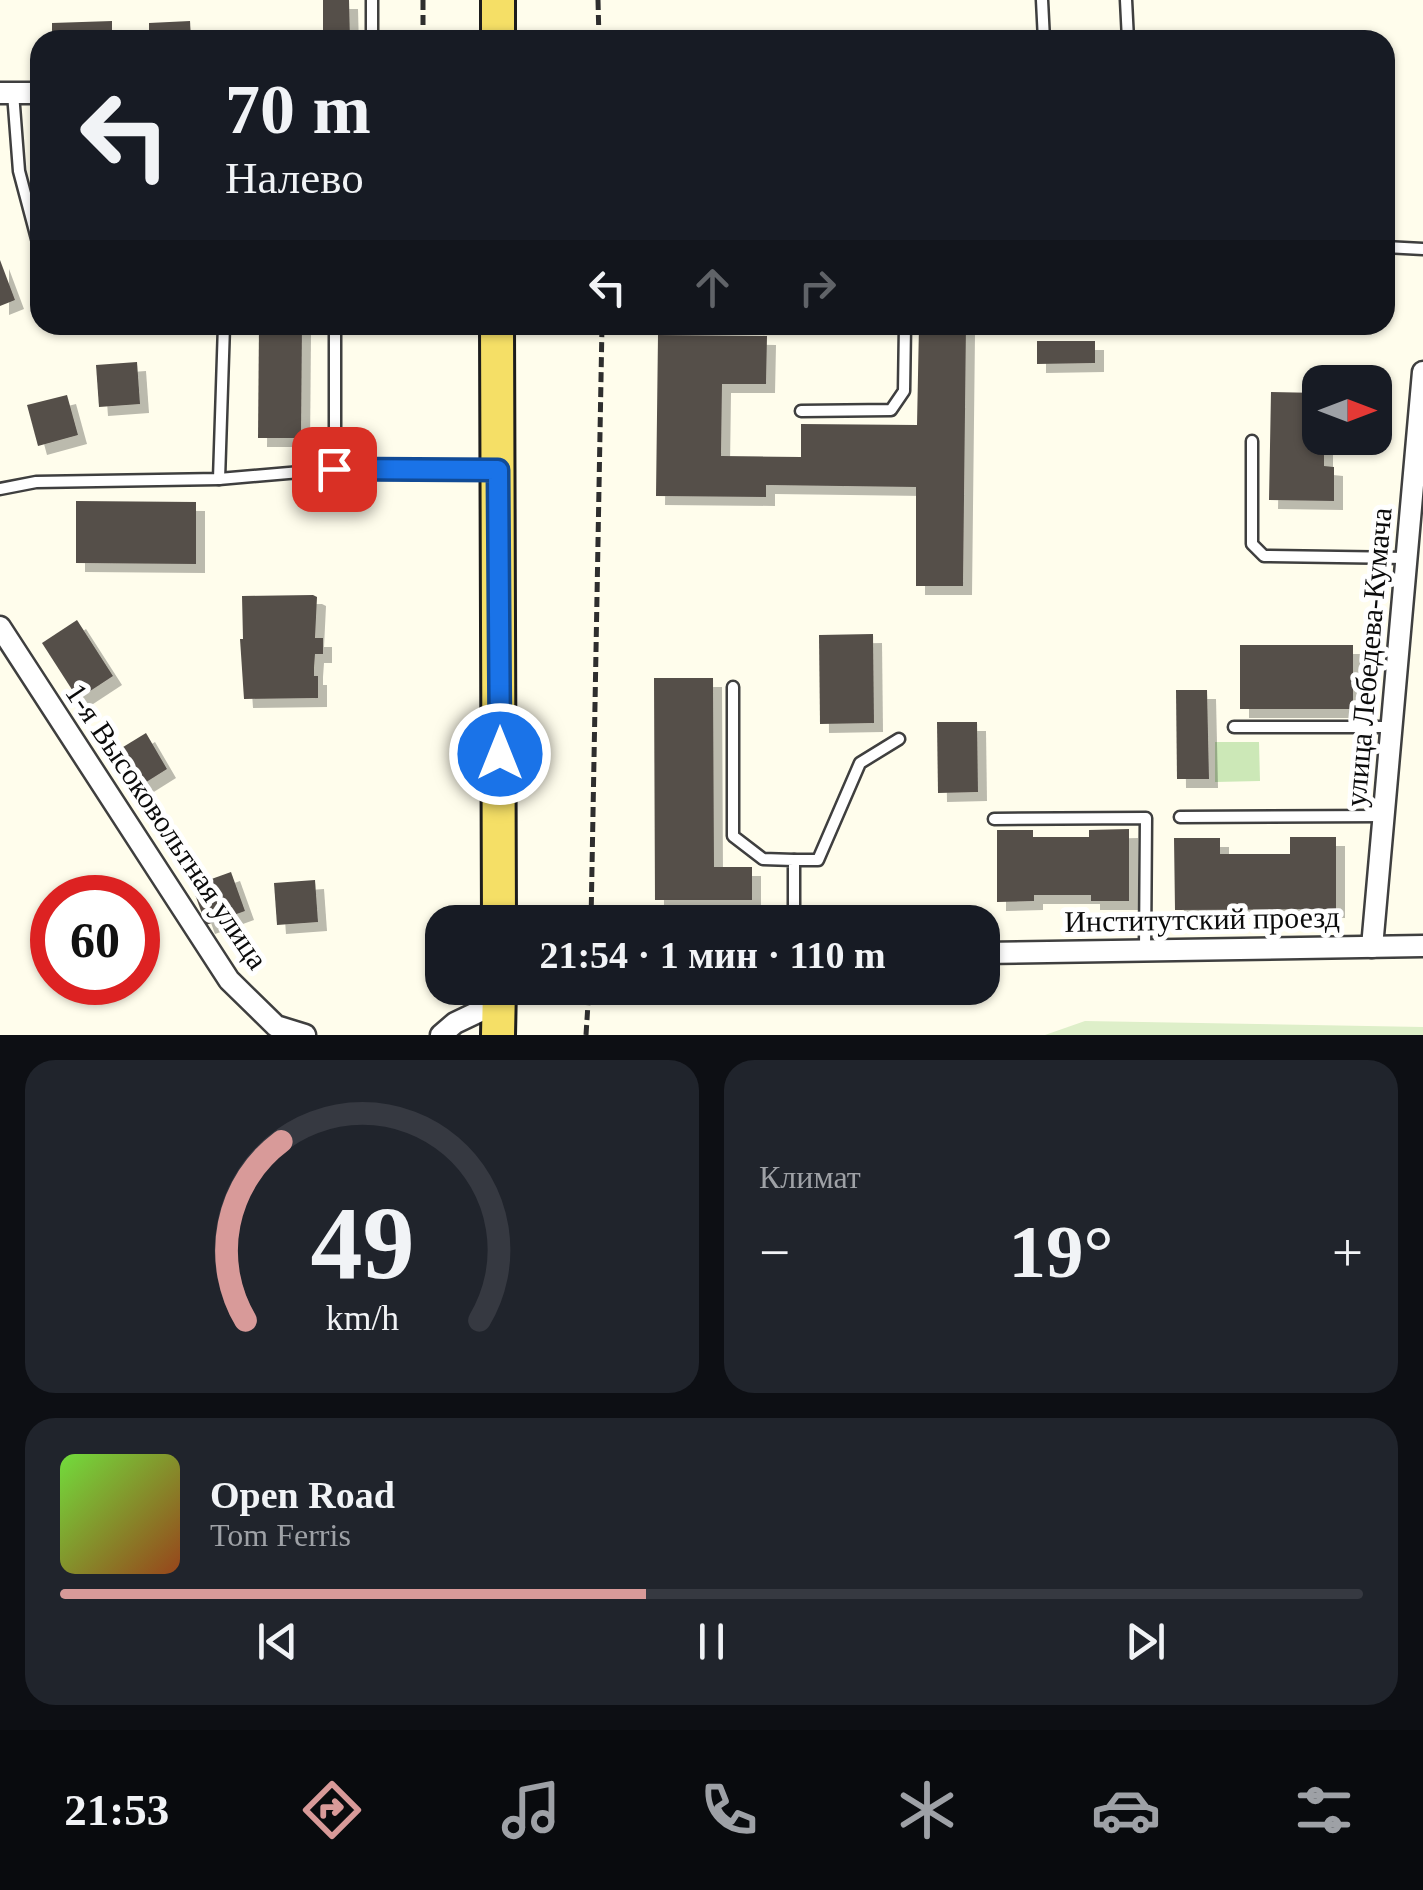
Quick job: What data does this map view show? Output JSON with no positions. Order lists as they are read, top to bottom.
{
  "streets": {
    "street": ["улица Лебедева-Кумача", "1-я Высоковольтная улица", "Институтский проезд"]
  },
  "crossings": [
    ["улица Лебедева-Кумача", "Институтский проезд"]
  ],
  "north": "right",
  "page": {
    "turn": ["70 m", "Налево"],
    "limit": "60",
    "trip": "21:54 · 1 мин · 110 m",
    "tile": "Климат",
    "heat": ["−", "19°", "+"],
    "song": ["Open Road", "Tom Ferris"],
    "tabs": "21:53",
    "gauge": ["49", "km/h"]
  }
}
